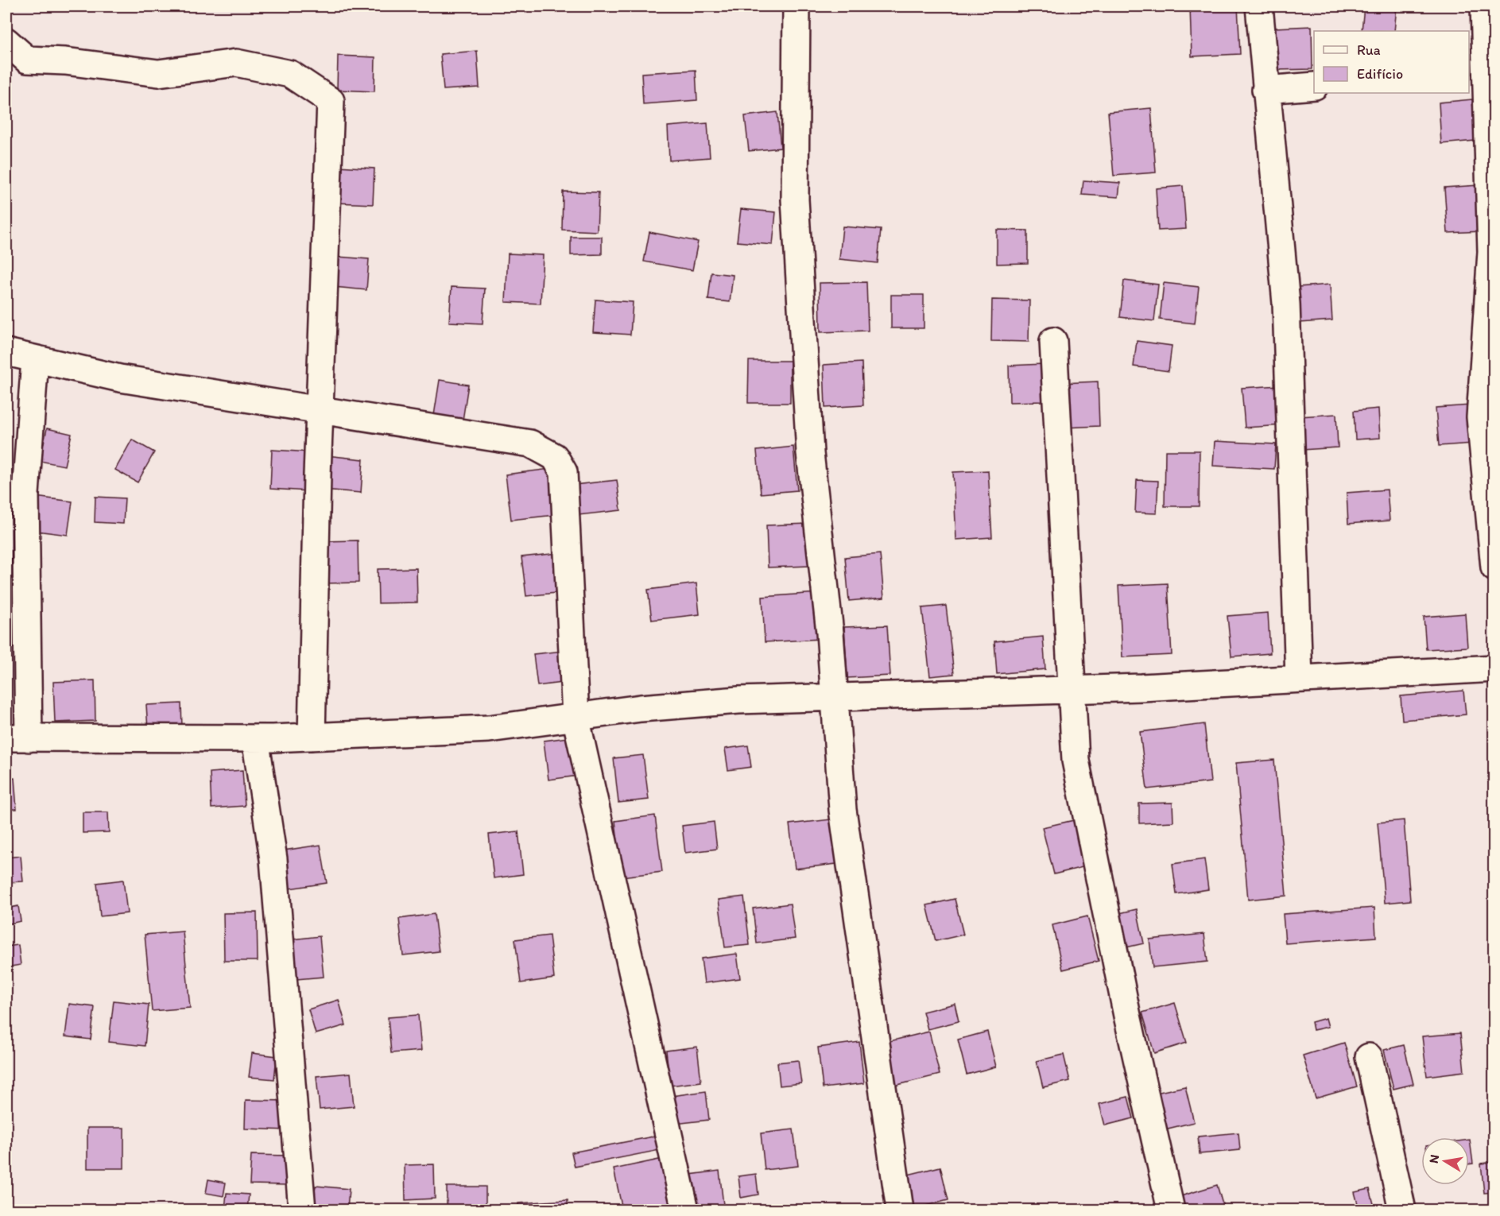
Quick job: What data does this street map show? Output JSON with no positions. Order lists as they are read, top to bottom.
{
  "legend": ["Rua", "Edifício"],
  "north": "left"
}
